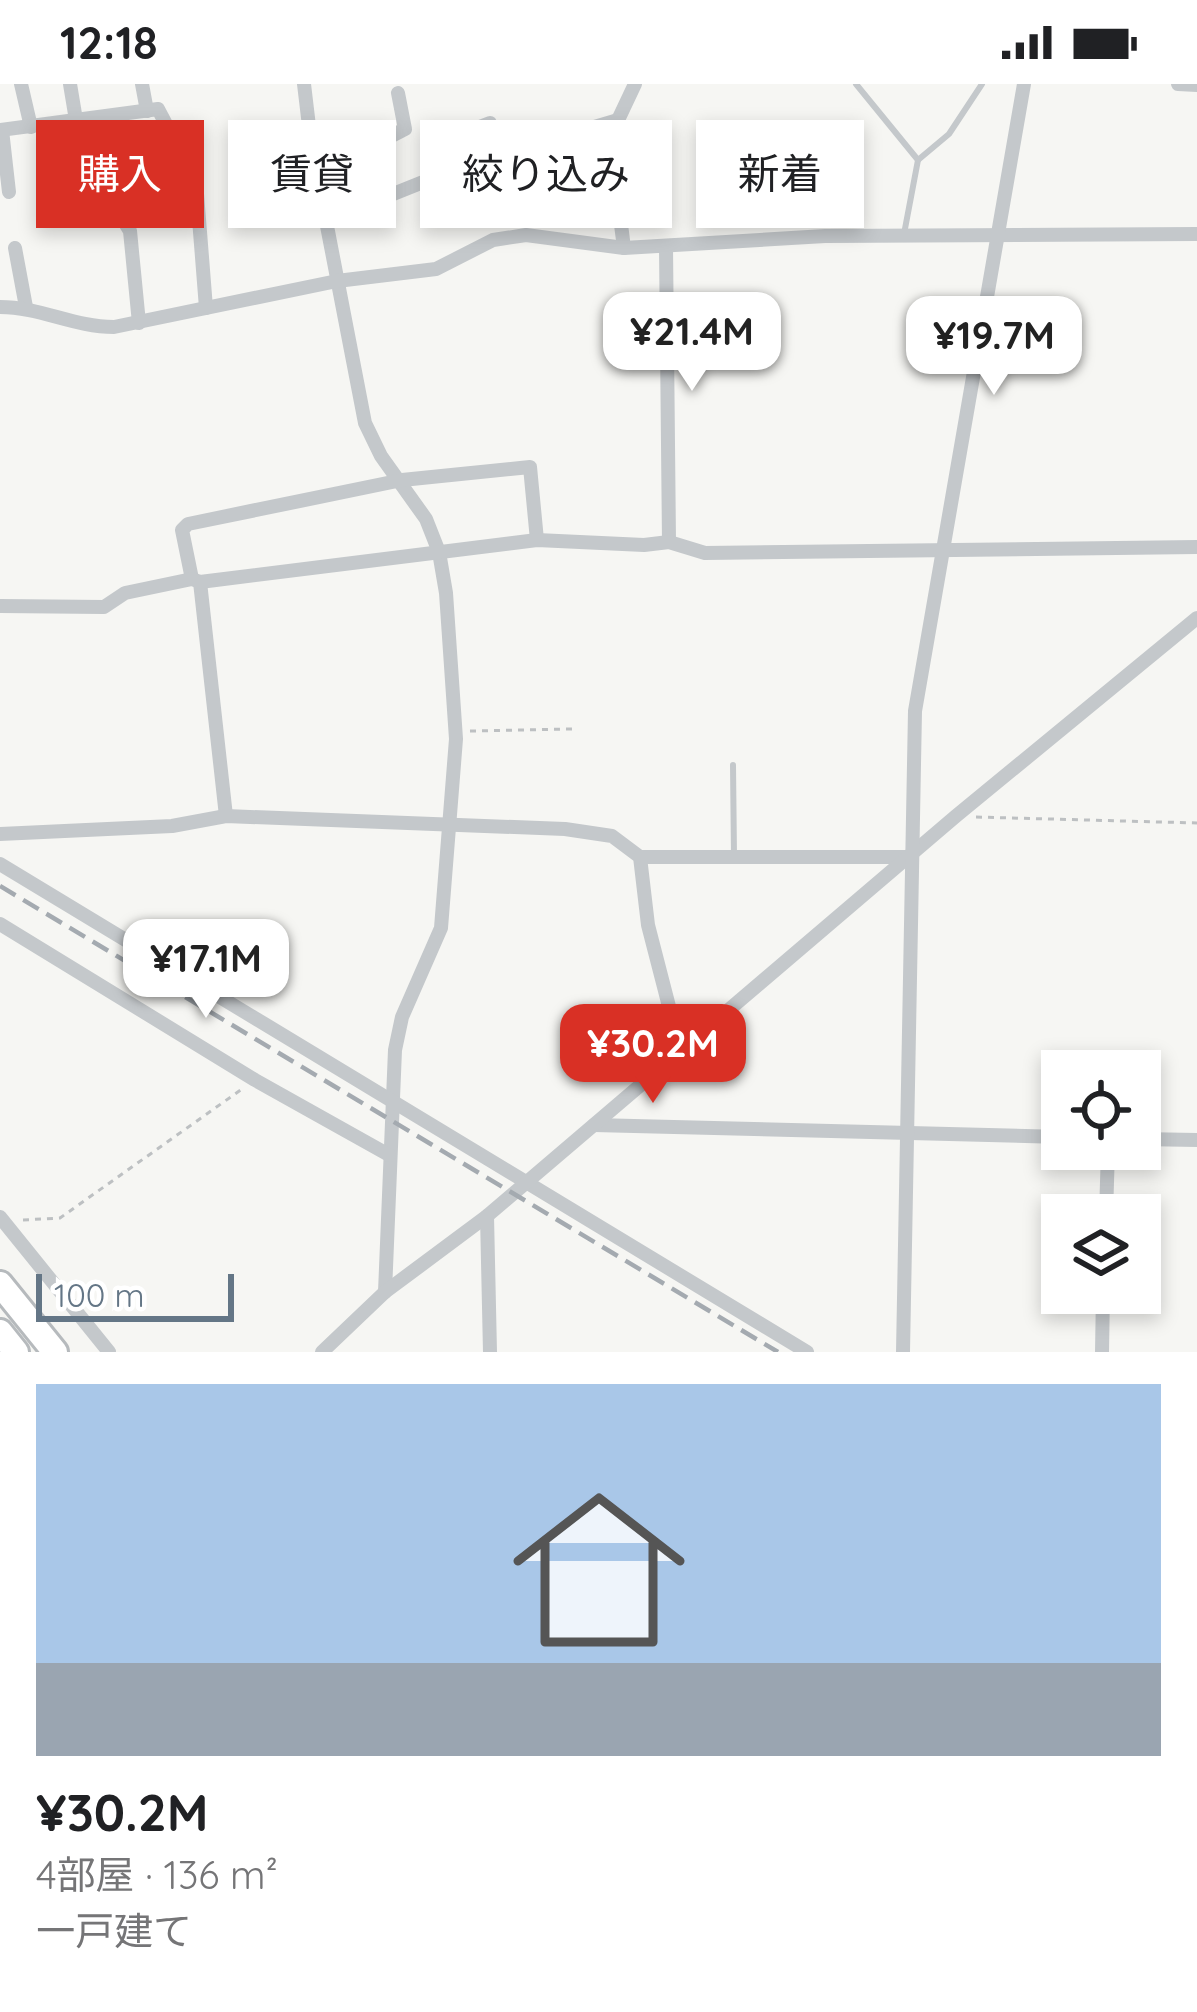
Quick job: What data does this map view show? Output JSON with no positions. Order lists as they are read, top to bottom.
{
  "scale_bar": "100 m",
  "page": {
    "status": "12:18",
    "chip": [
      "購入",
      "賃貸",
      "絞り込み",
      "新着"
    ],
    "price": [
      "¥21.4M",
      "¥19.7M",
      "¥17.1M",
      "¥30.2M"
    ],
    "scale": "100 m",
    "list": [
      {
        "name": "¥30.2M",
        "note": "4部屋 · 136 m² · 一戸建て"
      }
    ]
  }
}
